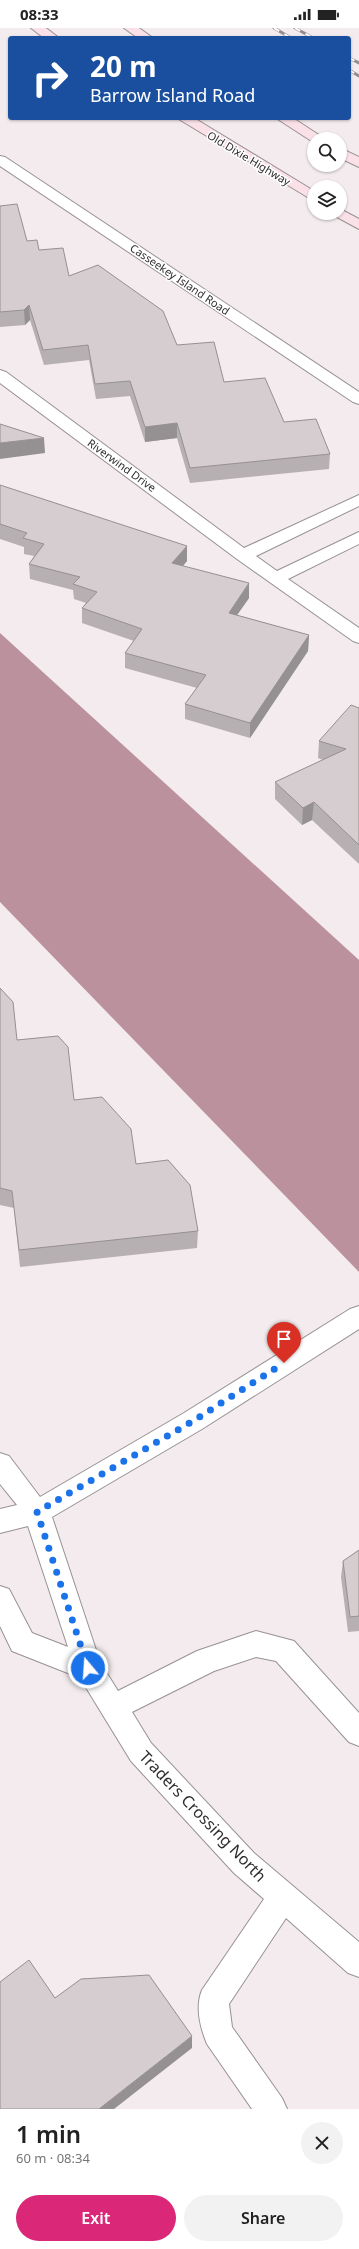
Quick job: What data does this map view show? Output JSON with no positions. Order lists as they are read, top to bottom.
{
  "streets": {
    "main road": ["Old Dixie Highway"],
    "street": ["Casseekey Island Road", "Riverwind Drive", "Traders Crossing North"]
  },
  "page": {
    "status": "08:33",
    "turn": ["20 m", "Barrow Island Road"],
    "heading": ["1 min", "60 m · 08:34"],
    "buttons": ["Exit", "Share"]
  }
}
